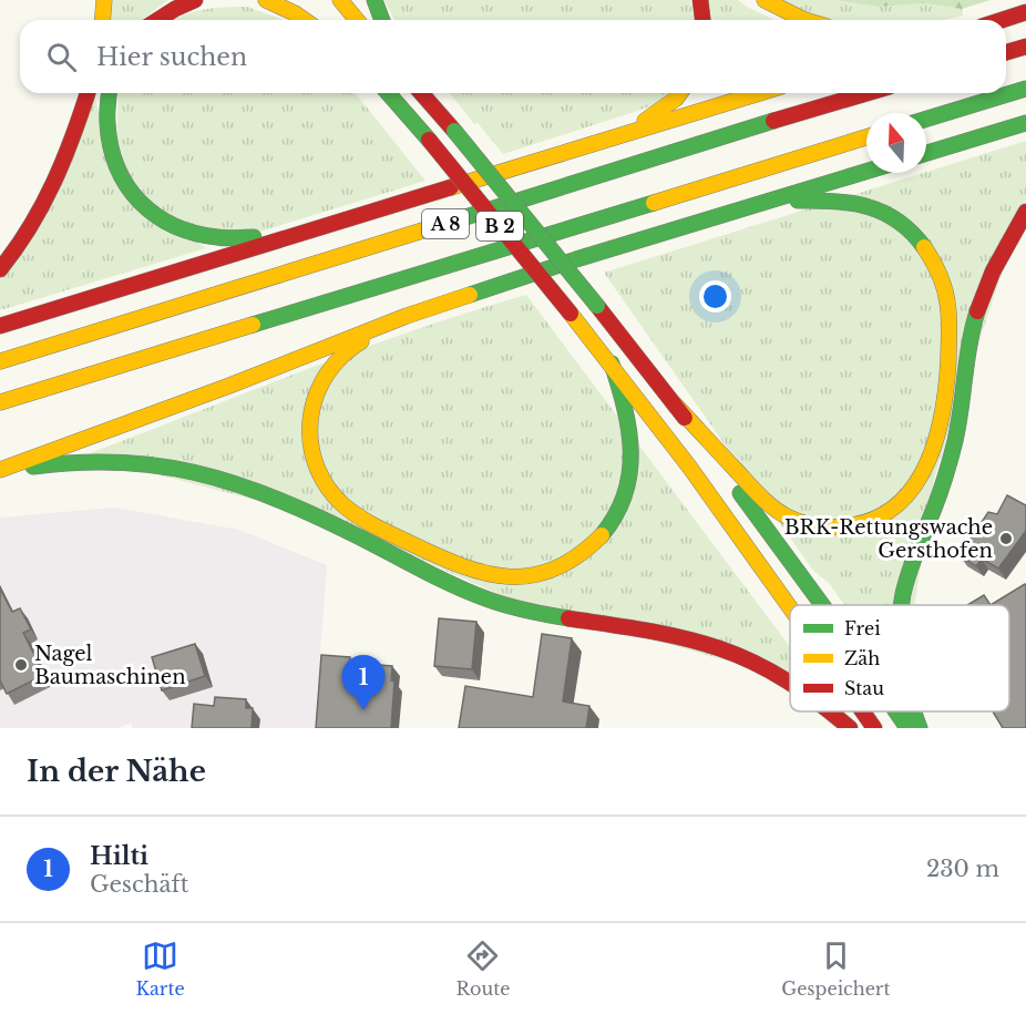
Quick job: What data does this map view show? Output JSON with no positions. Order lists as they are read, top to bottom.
{
  "streets": {
    "highway": ["A 8", "B 2"]
  },
  "places": ["BRK-Rettungswache Gersthofen", "Nagel Baumaschinen"],
  "legend": ["Frei", "Zäh", "Stau"],
  "north": "top",
  "page": {
    "search": "Hier suchen",
    "pins": "1",
    "heading": "In der Nähe",
    "list": [
      {
        "mark": "1",
        "name": "Hilti",
        "note": "Geschäft",
        "value": "230 m"
      }
    ],
    "nav": ["Karte", "Route", "Gespeichert"]
  }
}
